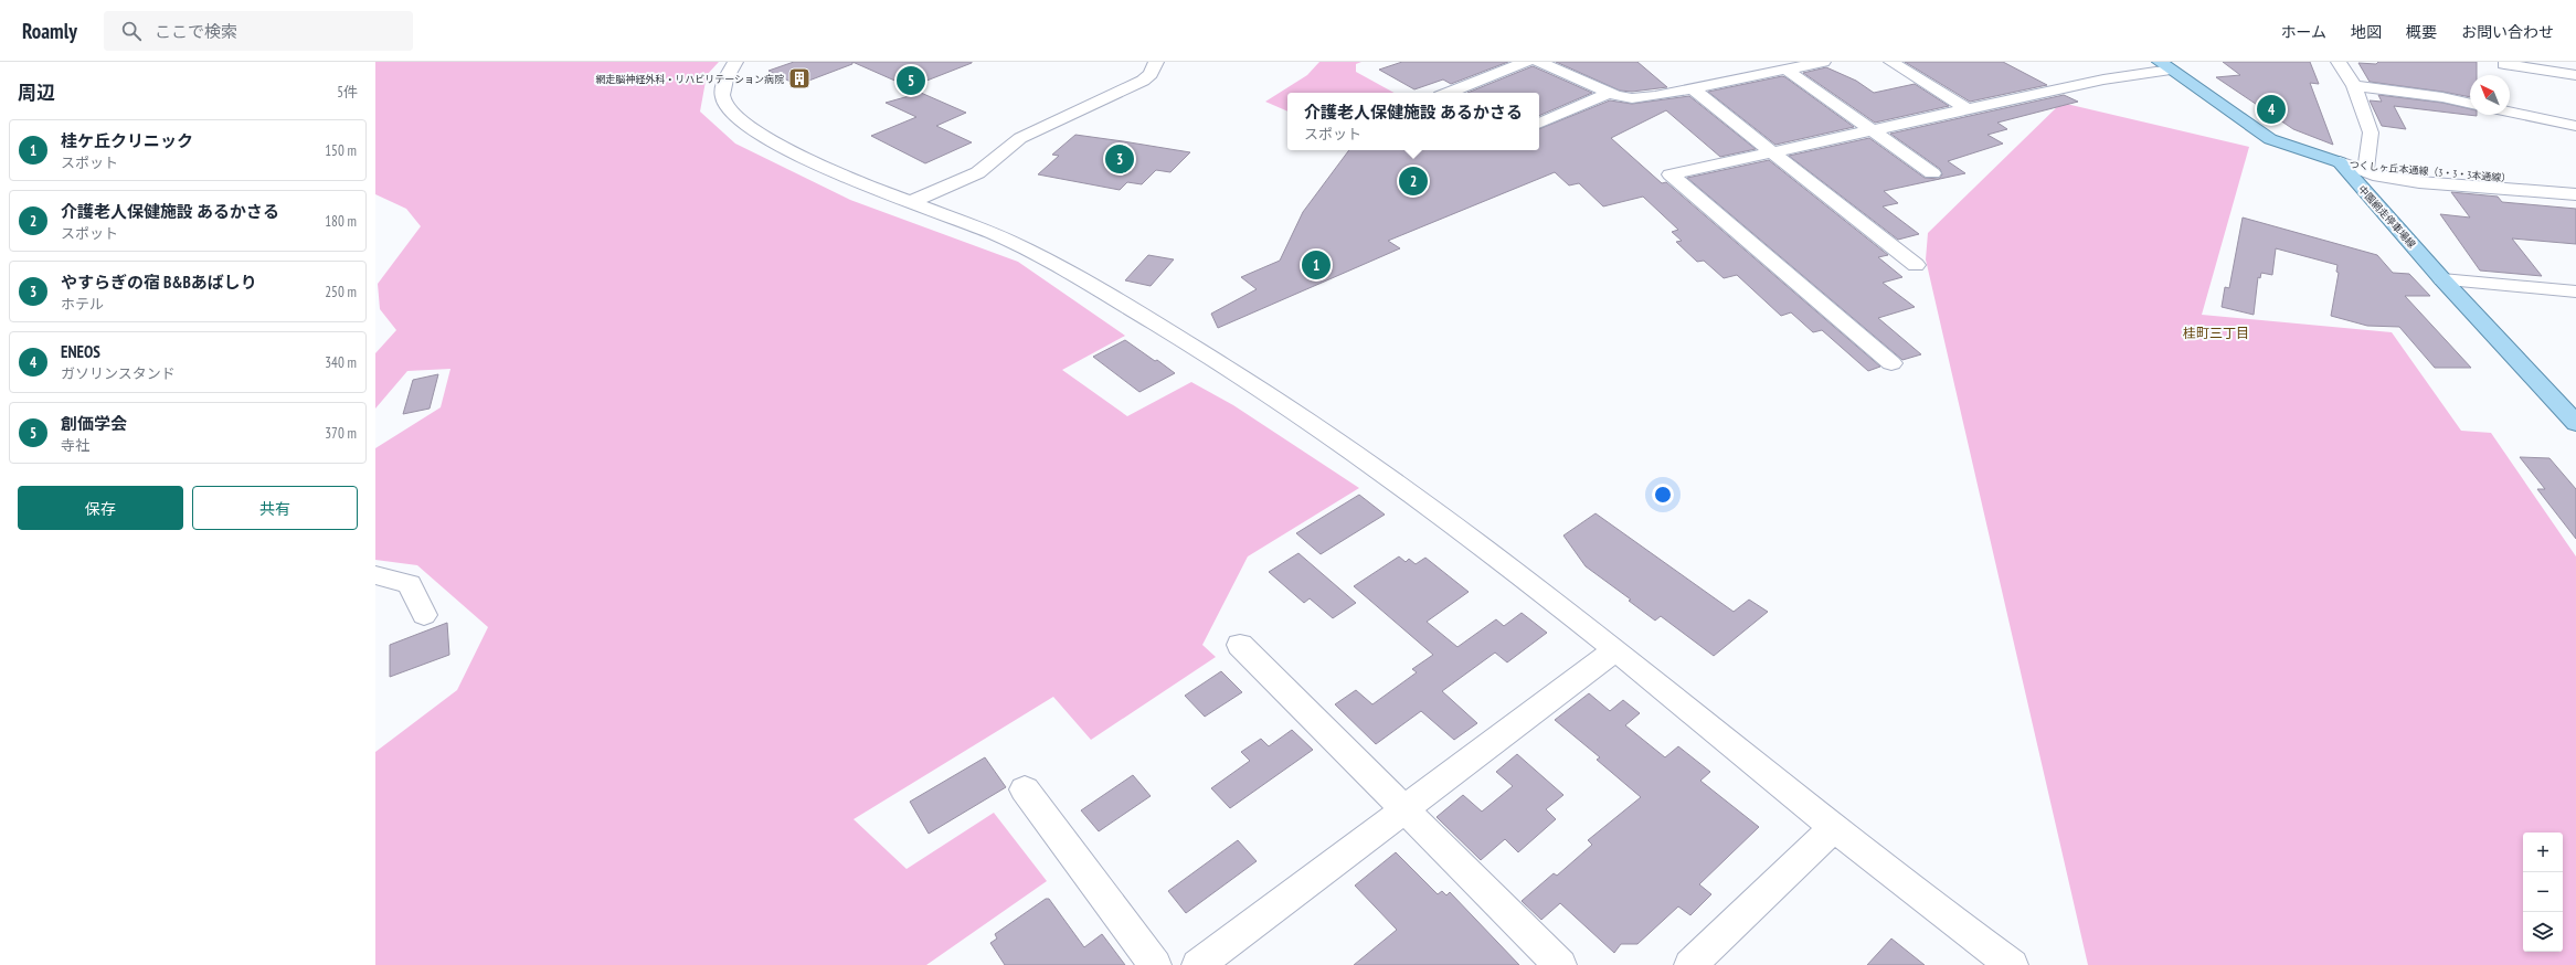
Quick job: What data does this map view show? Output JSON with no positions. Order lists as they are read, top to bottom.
{
  "streets": {
    "main road": ["中園網走停車場線"],
    "street": ["つくしヶ丘本通線（3・3・3本通線）"]
  },
  "crossings": [
    ["つくしヶ丘本通線（3・3・3本通線）", "中園網走停車場線"]
  ],
  "districts": ["桂町三丁目"],
  "places": {
    "building": ["網走脳神経外科・リハビリテーション病院"]
  },
  "north": "top left",
  "page": {
    "header": "Roamly",
    "search": "ここで検索",
    "nav": [
      "ホーム",
      "地図",
      "概要",
      "お問い合わせ"
    ],
    "heading": ["周辺", "5件"],
    "pins": [
      "5",
      "4",
      "3",
      "2",
      "1"
    ],
    "popup": ["介護老人保健施設 あるかさる", "スポット"],
    "list": [
      {
        "mark": "1",
        "name": "桂ケ丘クリニック",
        "note": "スポット",
        "value": "150 m"
      },
      {
        "mark": "2",
        "name": "介護老人保健施設 あるかさる",
        "note": "スポット",
        "value": "180 m"
      },
      {
        "mark": "3",
        "name": "やすらぎの宿 B&Bあばしり",
        "note": "ホテル",
        "value": "250 m"
      },
      {
        "mark": "4",
        "name": "ENEOS",
        "note": "ガソリンスタンド",
        "value": "340 m"
      },
      {
        "mark": "5",
        "name": "創価学会",
        "note": "寺社",
        "value": "370 m"
      }
    ],
    "buttons": ["保存", "共有"],
    "map_buttons": ["+", "−"]
  }
}
